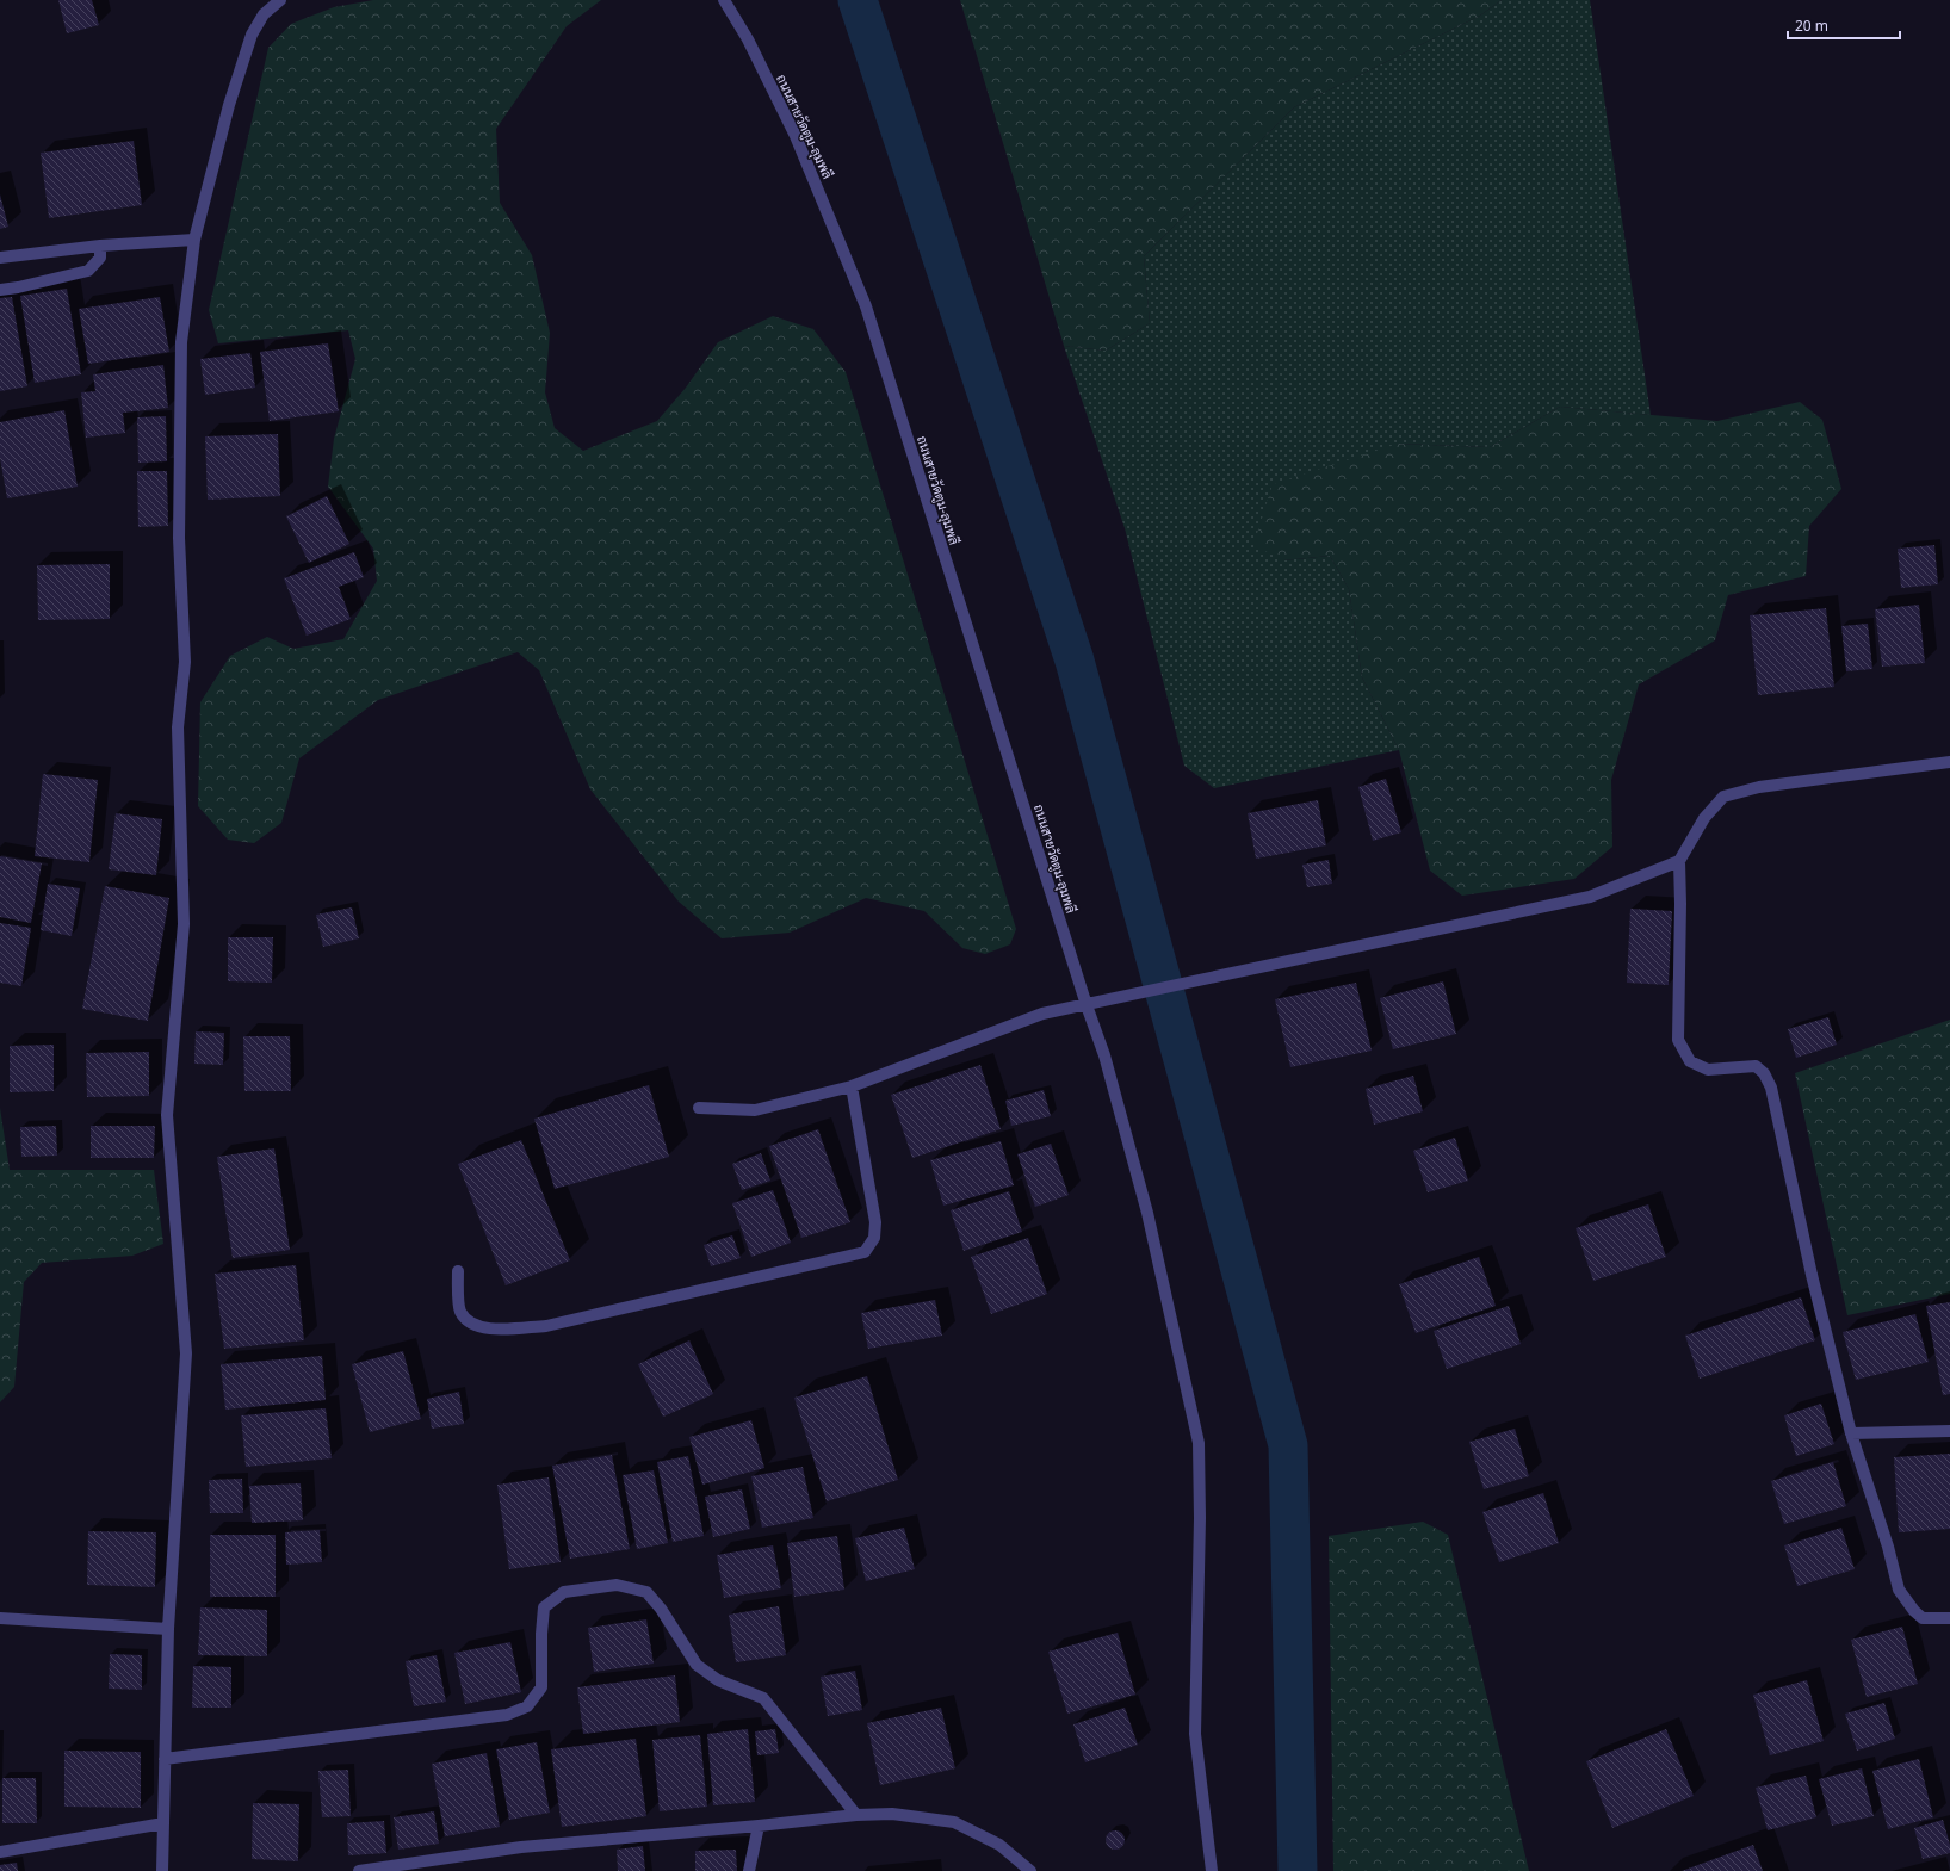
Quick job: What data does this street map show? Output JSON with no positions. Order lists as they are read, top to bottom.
{
  "streets": {
    "street": ["ถนนสายวัดตูม-ลุมพลี"]
  },
  "scale_bar": "20 m"
}
